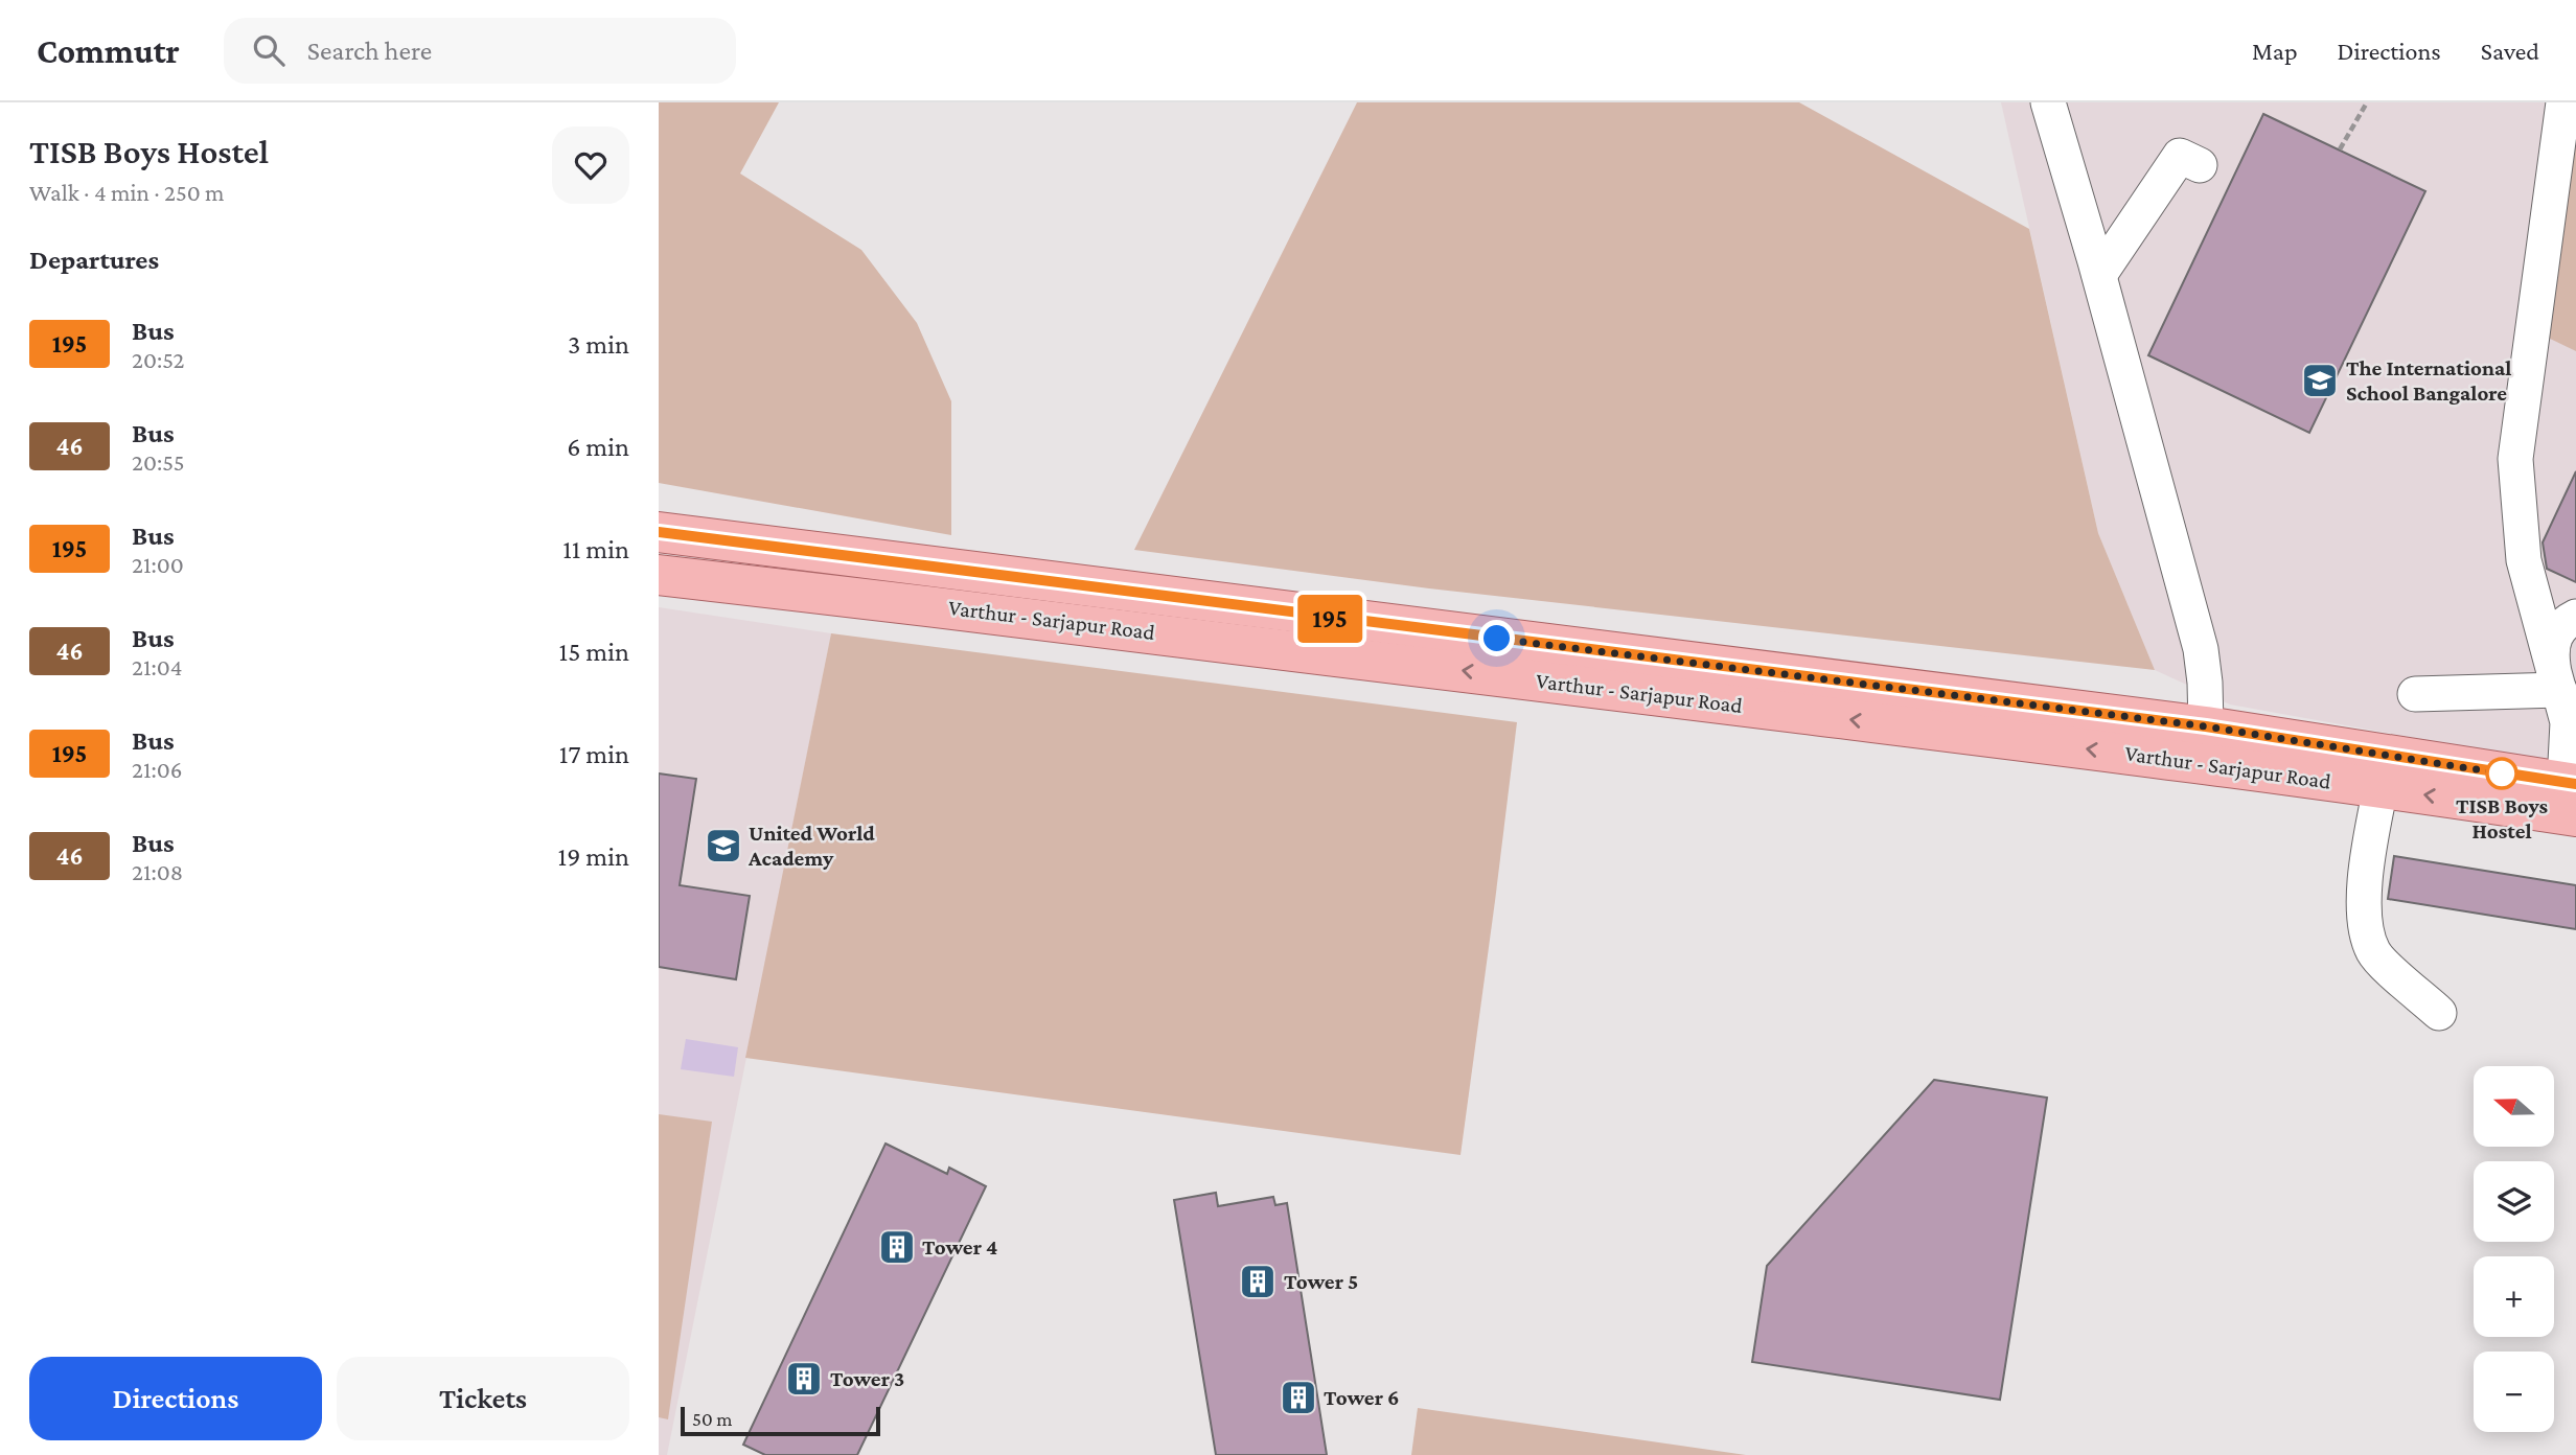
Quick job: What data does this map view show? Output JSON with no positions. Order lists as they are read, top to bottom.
{
  "streets": {
    "main road": ["Varthur - Sarjapur Road"]
  },
  "places": {
    "school or university": ["The International School Bangalore", "United World Academy"],
    "other": ["TISB Boys Hostel"],
    "building": [
      "Tower 4",
      "Tower 5",
      "Tower 3",
      "Tower 6"
    ]
  },
  "lines": ["bus line 195"],
  "scale_bar": "50 m",
  "north": "left",
  "page": {
    "header": "Commutr",
    "search": "Search here",
    "nav": ["Map", "Directions", "Saved"],
    "heading": [
      ["TISB Boys Hostel", "Walk · 4 min · 250 m"],
      "Departures"
    ],
    "on_map": "195",
    "list": [
      {
        "mark": "195",
        "name": "Bus",
        "note": "20:52",
        "value": "3 min"
      },
      {
        "mark": "46",
        "name": "Bus",
        "note": "20:55",
        "value": "6 min"
      },
      {
        "mark": "195",
        "name": "Bus",
        "note": "21:00",
        "value": "11 min"
      },
      {
        "mark": "46",
        "name": "Bus",
        "note": "21:04",
        "value": "15 min"
      },
      {
        "mark": "195",
        "name": "Bus",
        "note": "21:06",
        "value": "17 min"
      },
      {
        "mark": "46",
        "name": "Bus",
        "note": "21:08",
        "value": "19 min"
      }
    ],
    "map_buttons": ["+", "−"],
    "buttons": ["Directions", "Tickets"],
    "scale": "50 m"
  }
}
